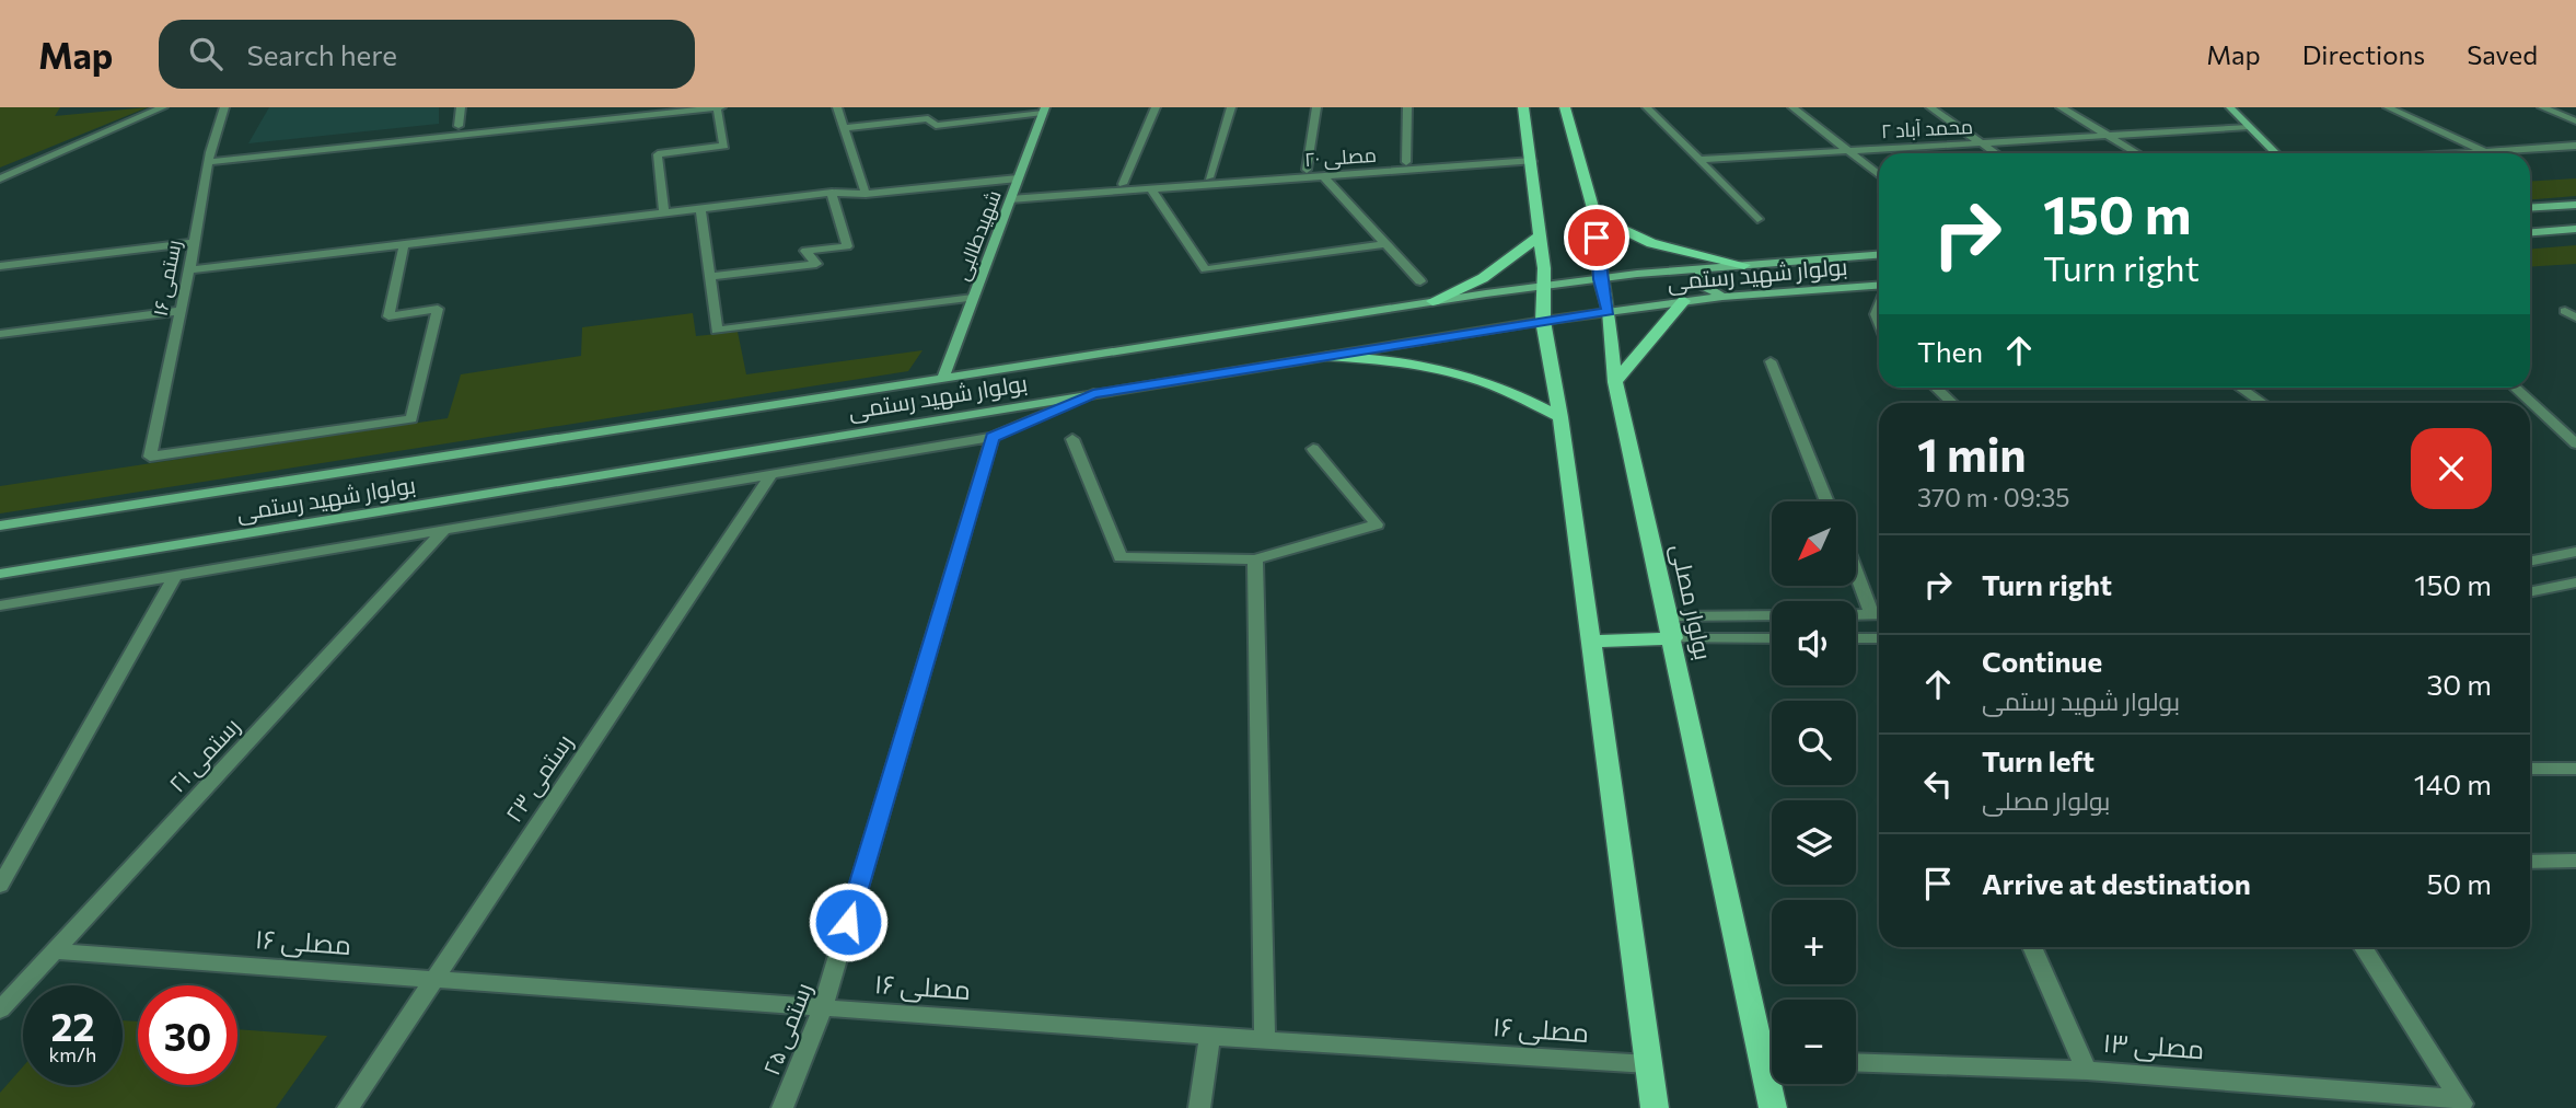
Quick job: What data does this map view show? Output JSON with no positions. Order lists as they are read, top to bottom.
{
  "streets": {
    "main road": ["شهیدطالبی", "بولوار شهید رستمی", "بولوار مصلی"],
    "street": [
      "محمد آباد ۲",
      "مصلی ۲۰",
      "رستمی ۱۶",
      "رستمی ۲۱",
      "رستمی ۲۳",
      "مصلی ۱۶",
      "رستمی ۲۵",
      "مصلی ۱۳"
    ]
  },
  "crossings": [
    ["مصلی ۲۰", "شهیدطالبی"],
    ["شهیدطالبی", "بولوار شهید رستمی"],
    ["بولوار شهید رستمی", "بولوار مصلی"],
    ["رستمی ۲۱", "مصلی ۱۶"],
    ["رستمی ۲۳", "مصلی ۱۶"],
    ["مصلی ۱۶", "رستمی ۲۵"]
  ],
  "north": "bottom left",
  "page": {
    "header": "Map",
    "search": "Search here",
    "nav": ["Map", "Directions", "Saved"],
    "turn": ["150 m", "Turn right"],
    "then": "Then",
    "heading": ["1 min", "370 m · 09:35"],
    "map_buttons": ["+", "−"],
    "list": [
      {
        "name": "Turn right",
        "value": "150 m"
      },
      {
        "name": "Continue",
        "note": "بولوار شهید رستمی",
        "value": "30 m"
      },
      {
        "name": "Turn left",
        "note": "بولوار مصلی",
        "value": "140 m"
      },
      {
        "name": "Arrive at destination",
        "value": "50 m"
      }
    ],
    "speed": "22 km/h",
    "limit": "30"
  }
}
